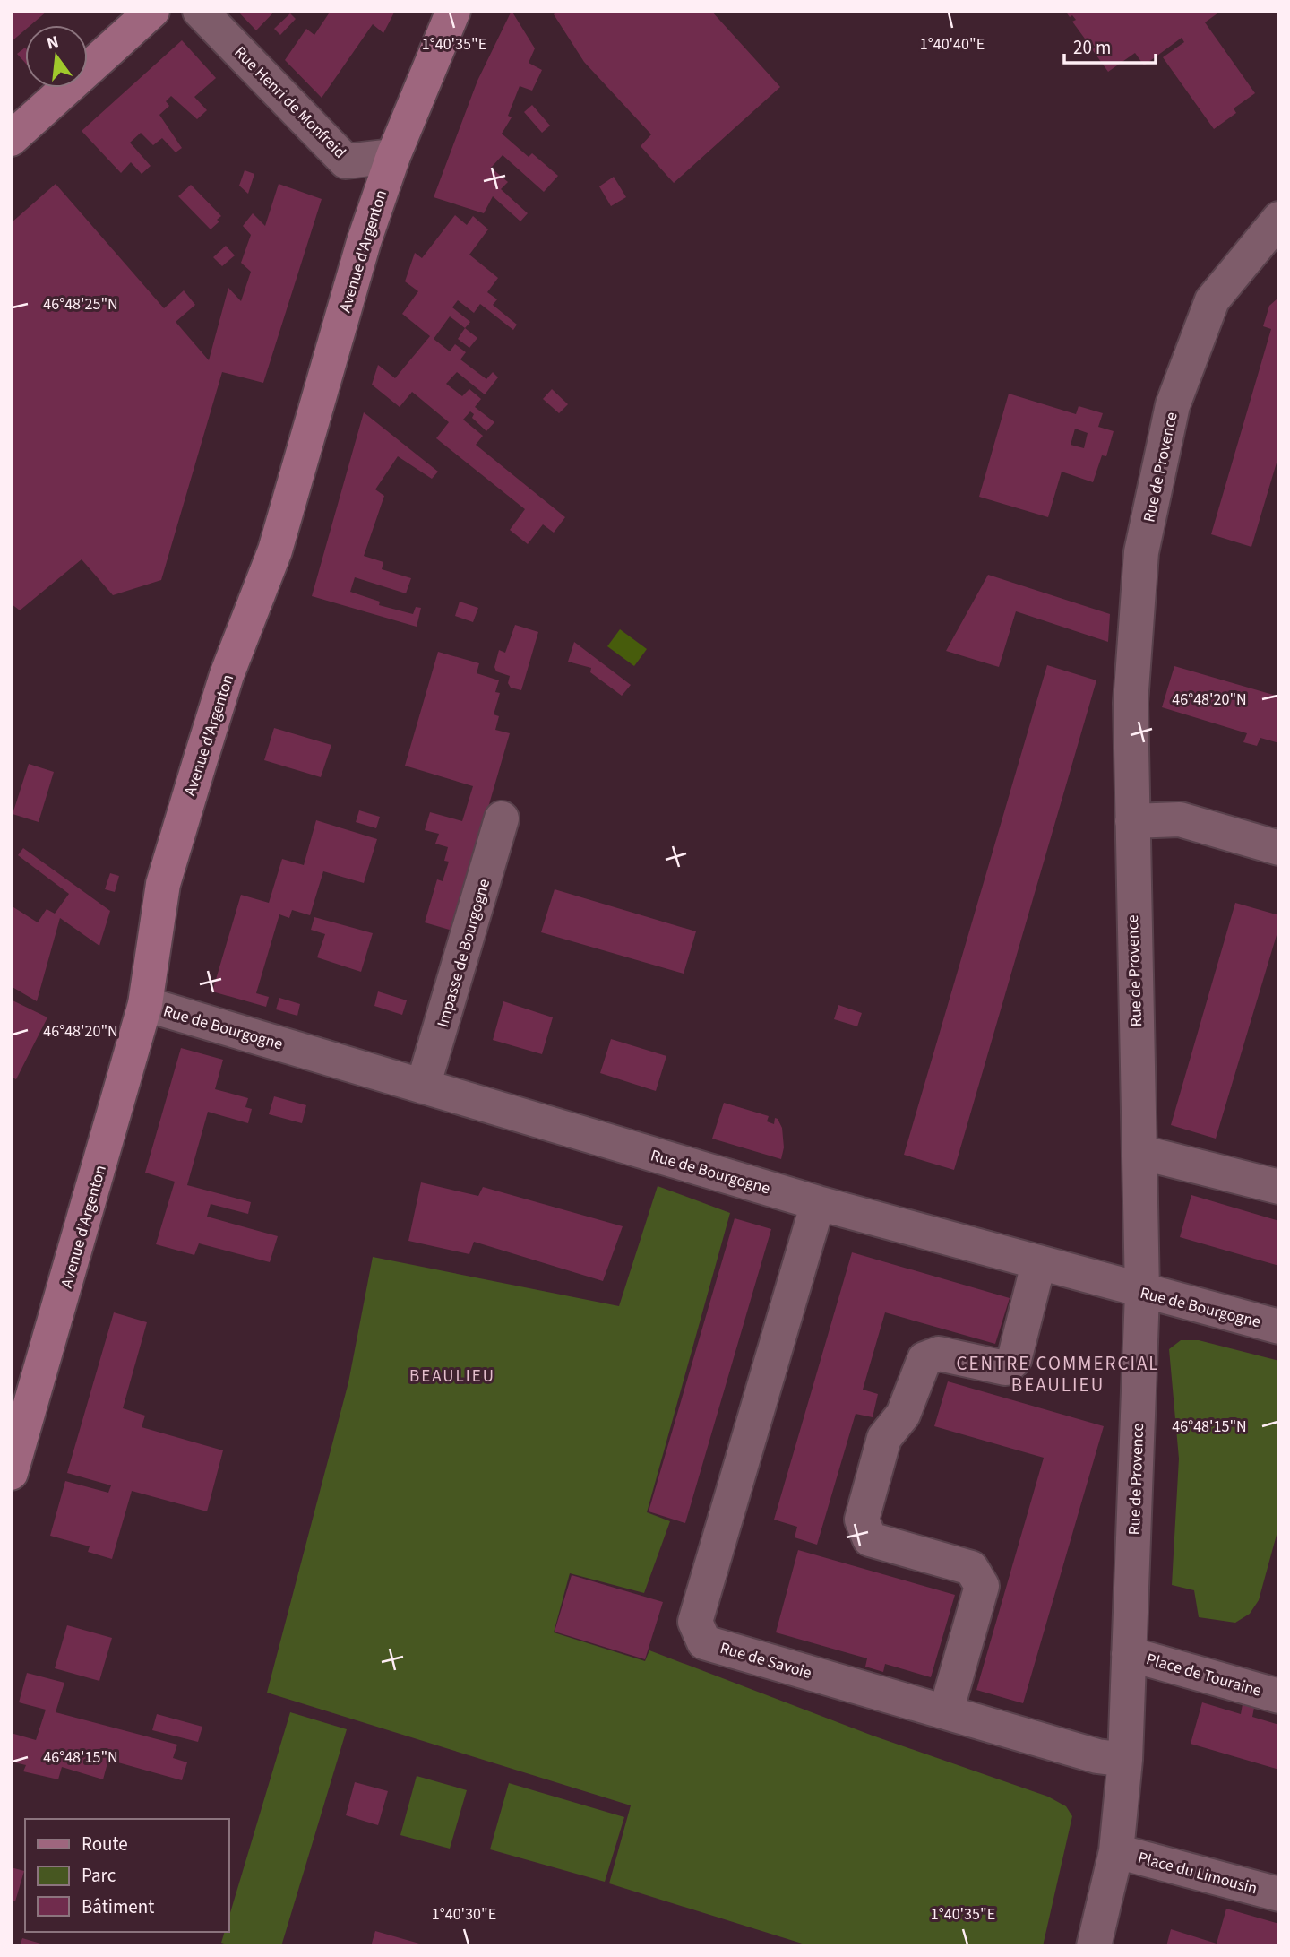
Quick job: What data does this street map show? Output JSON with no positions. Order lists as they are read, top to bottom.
{
  "streets": {
    "main road": ["Avenue d'Argenton"],
    "street": [
      "Rue Henri de Monfreid",
      "Rue de Provence",
      "Impasse de Bourgogne",
      "Rue de Bourgogne",
      "Rue de Savoie",
      "Place de Touraine",
      "Place du Limousin"
    ]
  },
  "crossings": [
    ["Rue Henri de Monfreid", "Avenue d'Argenton"],
    ["Avenue d'Argenton", "Rue de Bourgogne"],
    ["Rue de Provence", "Rue de Bourgogne"],
    ["Rue de Provence", "Rue de Savoie"],
    ["Rue de Provence", "Place de Touraine"],
    ["Rue de Provence", "Place du Limousin"],
    ["Impasse de Bourgogne", "Rue de Bourgogne"],
    ["Rue de Bourgogne", "Rue de Savoie"]
  ],
  "districts": ["CENTRE COMMERCIAL BEAULIEU", "BEAULIEU"],
  "legend": ["Route", "Parc", "Bâtiment"],
  "scale_bar": "20 m",
  "north": "top",
  "coordinates": [
    "1°40'40\"E",
    "1°40'35\"E",
    "46°48'25\"N",
    "46°48'20\"N",
    "46°48'15\"N",
    "1°40'30\"E"
  ]
}
